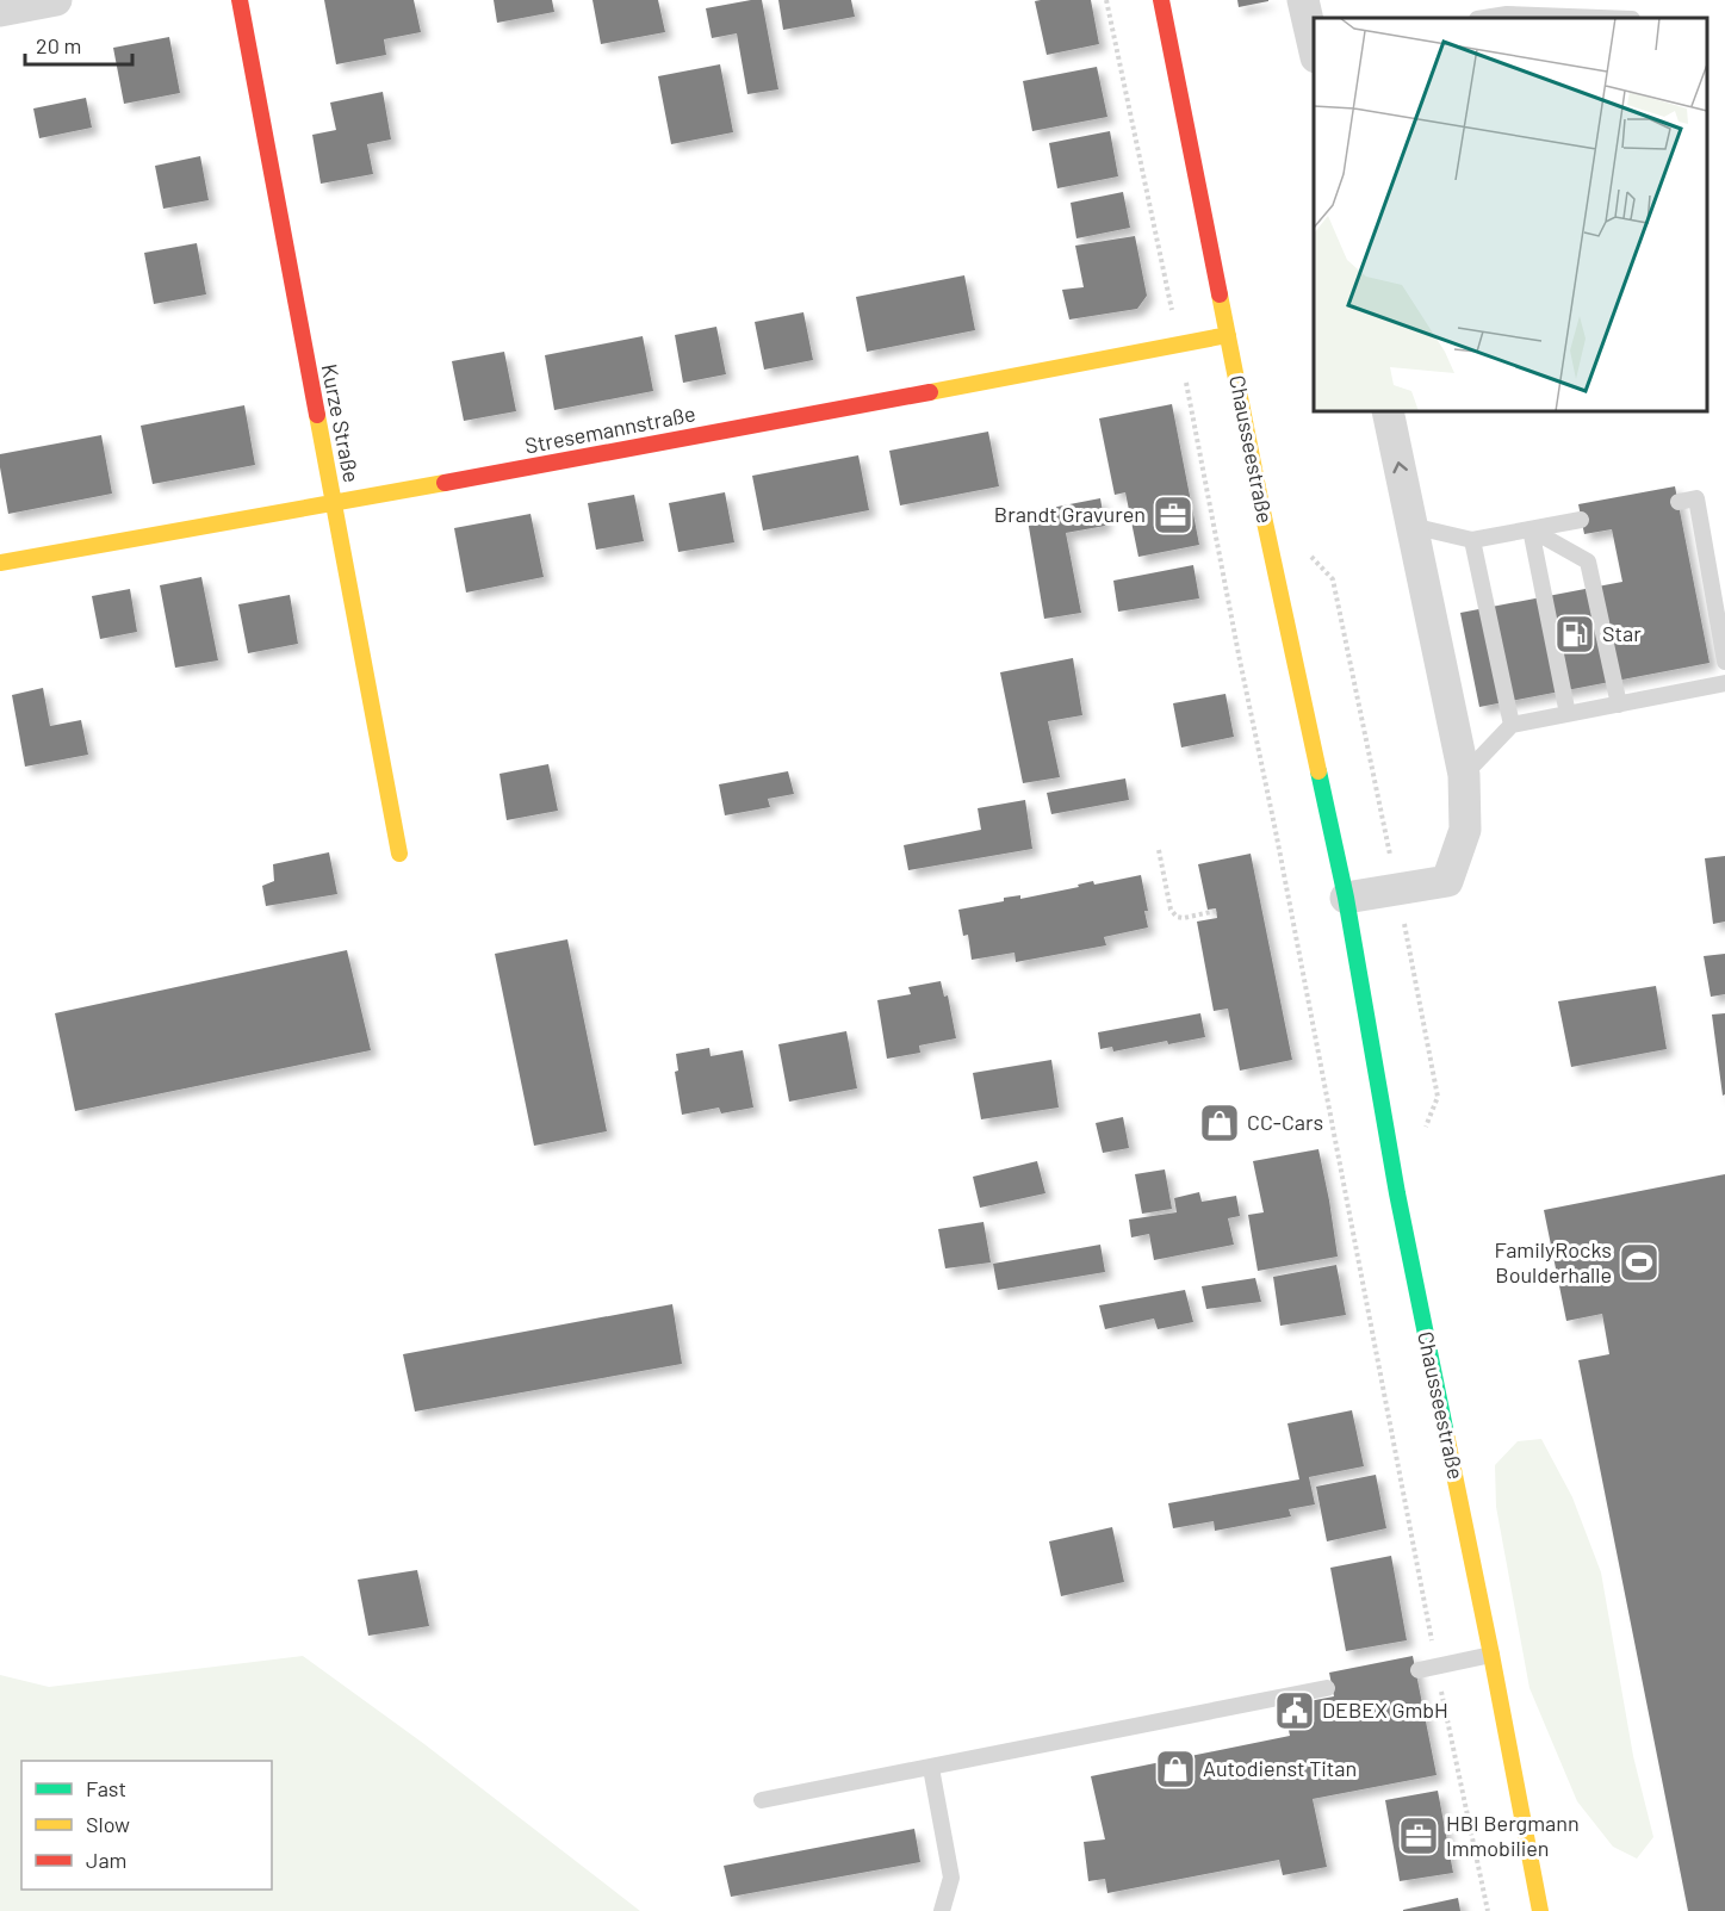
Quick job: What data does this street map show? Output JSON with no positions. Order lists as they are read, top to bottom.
{
  "streets": {
    "street": ["Kurze Straße", "Stresemannstraße", "Chausseestraße"]
  },
  "crossings": [
    ["Kurze Straße", "Stresemannstraße"],
    ["Stresemannstraße", "Chausseestraße"]
  ],
  "places": {
    "office": ["Brandt Gravuren", "HBI Bergmann Immobilien"],
    "fuel station": ["Star"],
    "shop": ["CC-Cars", "Autodienst Titan"],
    "sports": ["FamilyRocks Boulderhalle"],
    "public building": ["DEBEX GmbH"]
  },
  "legend": ["Fast", "Slow", "Jam"],
  "scale_bar": "20 m"
}
